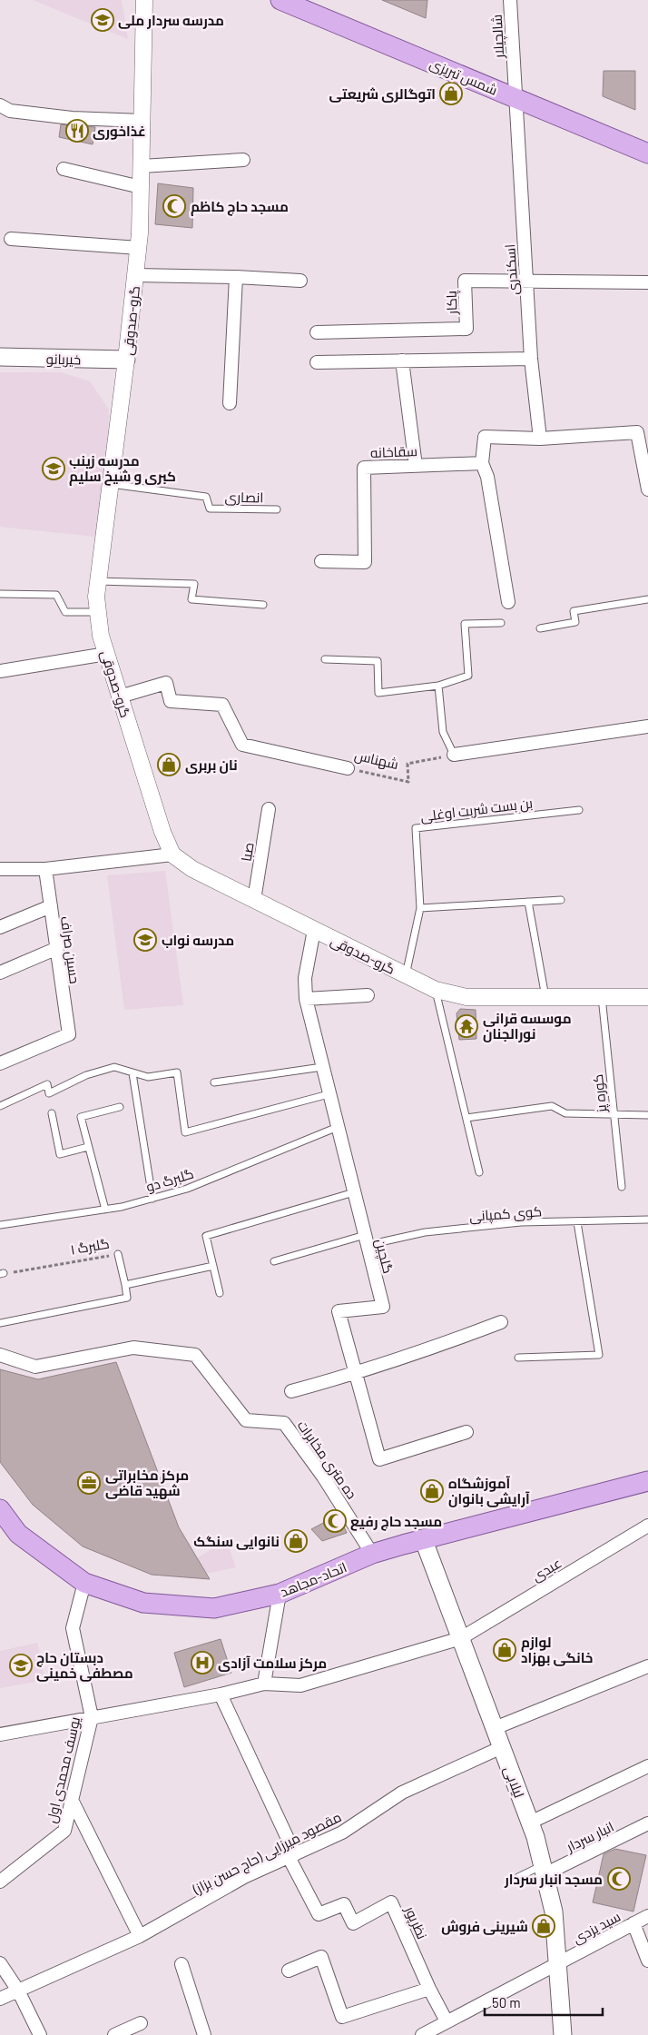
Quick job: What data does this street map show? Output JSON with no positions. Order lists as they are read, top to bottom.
{
  "streets": {
    "main road": [
      "شمس تبریزی",
      "خیربانو",
      "اتحاد-مجاهد",
      "لیلابی"
    ],
    "street": [
      "شالچیلار",
      "اسکندری",
      "پاکار",
      "گرو-صدوقی",
      "سقاخانه",
      "شهناس",
      "صبا",
      "حسین صراف",
      "گلچین",
      "ده متری مخابرات",
      "عبدی",
      "یوسف محمدی اول",
      "انبار سردار",
      "مقصود میرزایی (حاج حسن بزاز)",
      "نظرپور",
      "سید یزدی"
    ],
    "lane": [
      "انصاری",
      "بن بست شربت اوغلی",
      "کوره پز",
      "گلبرگ دو",
      "کوی کمپانی",
      "گلبرگ ۱"
    ]
  },
  "crossings": [
    ["شالچیلار", "شمس تبریزی"],
    ["شالچیلار", "اسکندری"],
    ["شمس تبریزی", "اسکندری"],
    ["اسکندری", "پاکار"],
    ["گرو-صدوقی", "خیربانو"],
    ["گرو-صدوقی", "انصاری"],
    ["گرو-صدوقی", "شهناس"],
    ["گرو-صدوقی", "بن بست شربت اوغلی"],
    ["گرو-صدوقی", "صبا"],
    ["گرو-صدوقی", "کوره پز"],
    ["گرو-صدوقی", "گلچین"],
    ["گلبرگ دو", "گلچین"],
    ["کوی کمپانی", "گلچین"],
    ["ده متری مخابرات", "اتحاد-مجاهد"],
    ["عبدی", "یوسف محمدی اول"],
    ["عبدی", "لیلابی"],
    ["اتحاد-مجاهد", "یوسف محمدی اول"],
    ["اتحاد-مجاهد", "لیلابی"],
    ["لیلابی", "انبار سردار"],
    ["لیلابی", "مقصود میرزایی (حاج حسن بزاز)"],
    ["لیلابی", "سید یزدی"],
    ["مقصود میرزایی (حاج حسن بزاز)", "نظرپور"],
    ["نظرپور", "سید یزدی"]
  ],
  "places": {
    "school or university": [
      "مدرسه سردار ملی",
      "مدرسه زینب کبری و شیخ سلیم",
      "مدرسه نواب",
      "دبستان حاج مصطفی خمینی"
    ],
    "shop": [
      "اتوگالری شریعتی",
      "نان بربری",
      "آموزشگاه آرایشی بانوان",
      "نانوایی سنگک",
      "لوازم خانگی بهزاد",
      "شیرینی فروش"
    ],
    "restaurant": ["غذاخوری"],
    "mosque": ["مسجد حاج کاظم", "مسجد حاج رفیع", "مسجد انبار سردار"],
    "temple": ["موسسه قرانی نورالجنان"],
    "office": ["مرکز مخابراتی شهید قاضی"],
    "hospital": ["مرکز سلامت آزادی"]
  },
  "scale_bar": "50 m"
}
